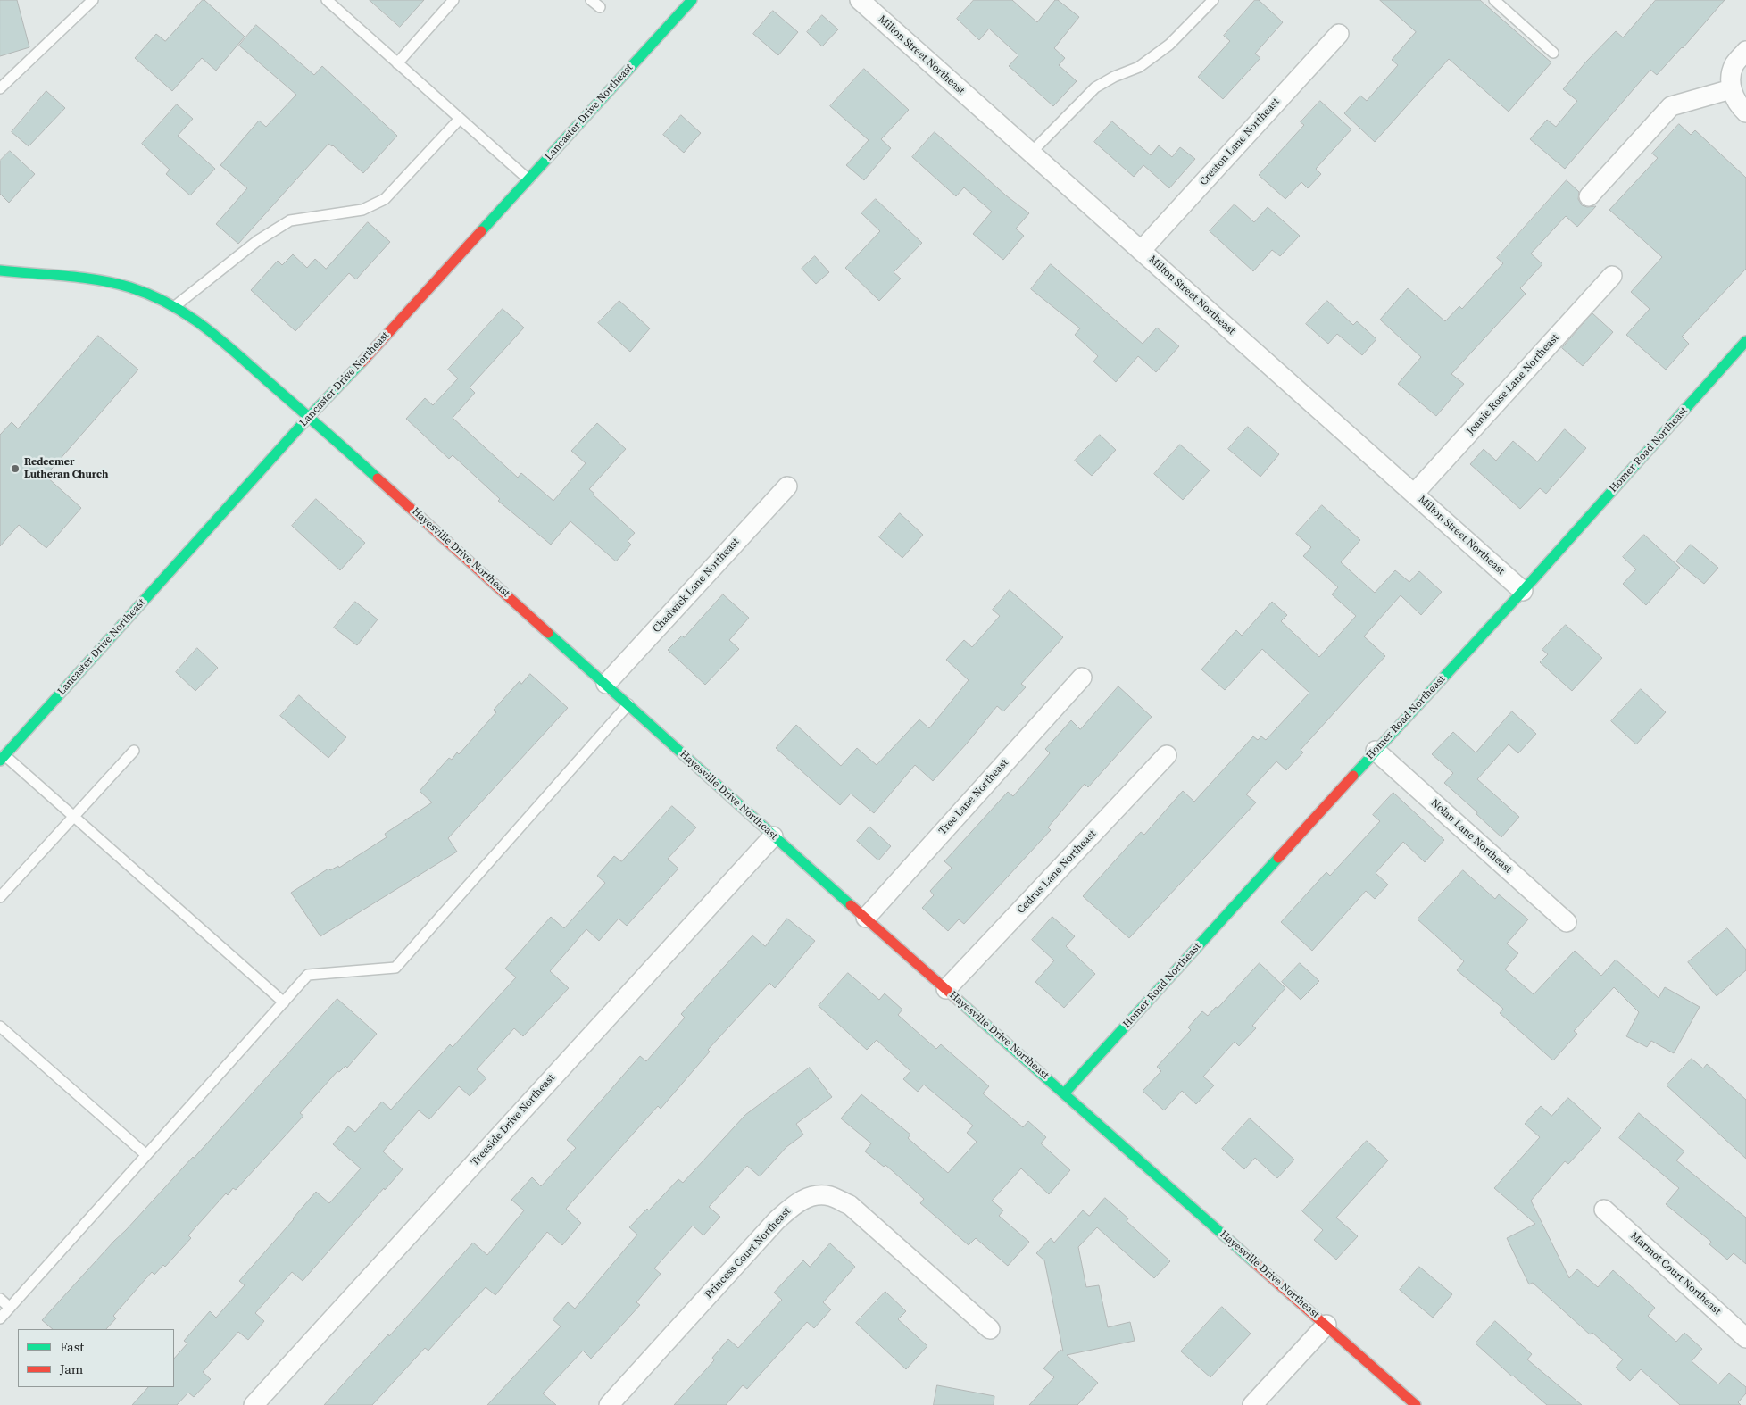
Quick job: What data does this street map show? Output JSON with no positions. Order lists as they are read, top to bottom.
{
  "streets": {
    "street": [
      "Milton Street Northeast",
      "Lancaster Drive Northeast",
      "Creston Lane Northeast",
      "Joanie Rose Lane Northeast",
      "Homer Road Northeast",
      "Hayesville Drive Northeast",
      "Chadwick Lane Northeast",
      "Tree Lane Northeast",
      "Nolan Lane Northeast",
      "Cedrus Lane Northeast",
      "Treeside Drive Northeast",
      "Princess Court Northeast",
      "Marmot Court Northeast"
    ]
  },
  "crossings": [
    ["Milton Street Northeast", "Creston Lane Northeast"],
    ["Milton Street Northeast", "Joanie Rose Lane Northeast"],
    ["Milton Street Northeast", "Homer Road Northeast"],
    ["Lancaster Drive Northeast", "Hayesville Drive Northeast"],
    ["Homer Road Northeast", "Hayesville Drive Northeast"],
    ["Homer Road Northeast", "Nolan Lane Northeast"],
    ["Hayesville Drive Northeast", "Chadwick Lane Northeast"],
    ["Hayesville Drive Northeast", "Tree Lane Northeast"],
    ["Hayesville Drive Northeast", "Cedrus Lane Northeast"],
    ["Hayesville Drive Northeast", "Treeside Drive Northeast"]
  ],
  "places": ["Redeemer Lutheran Church"],
  "legend": ["Fast", "Jam"]
}
